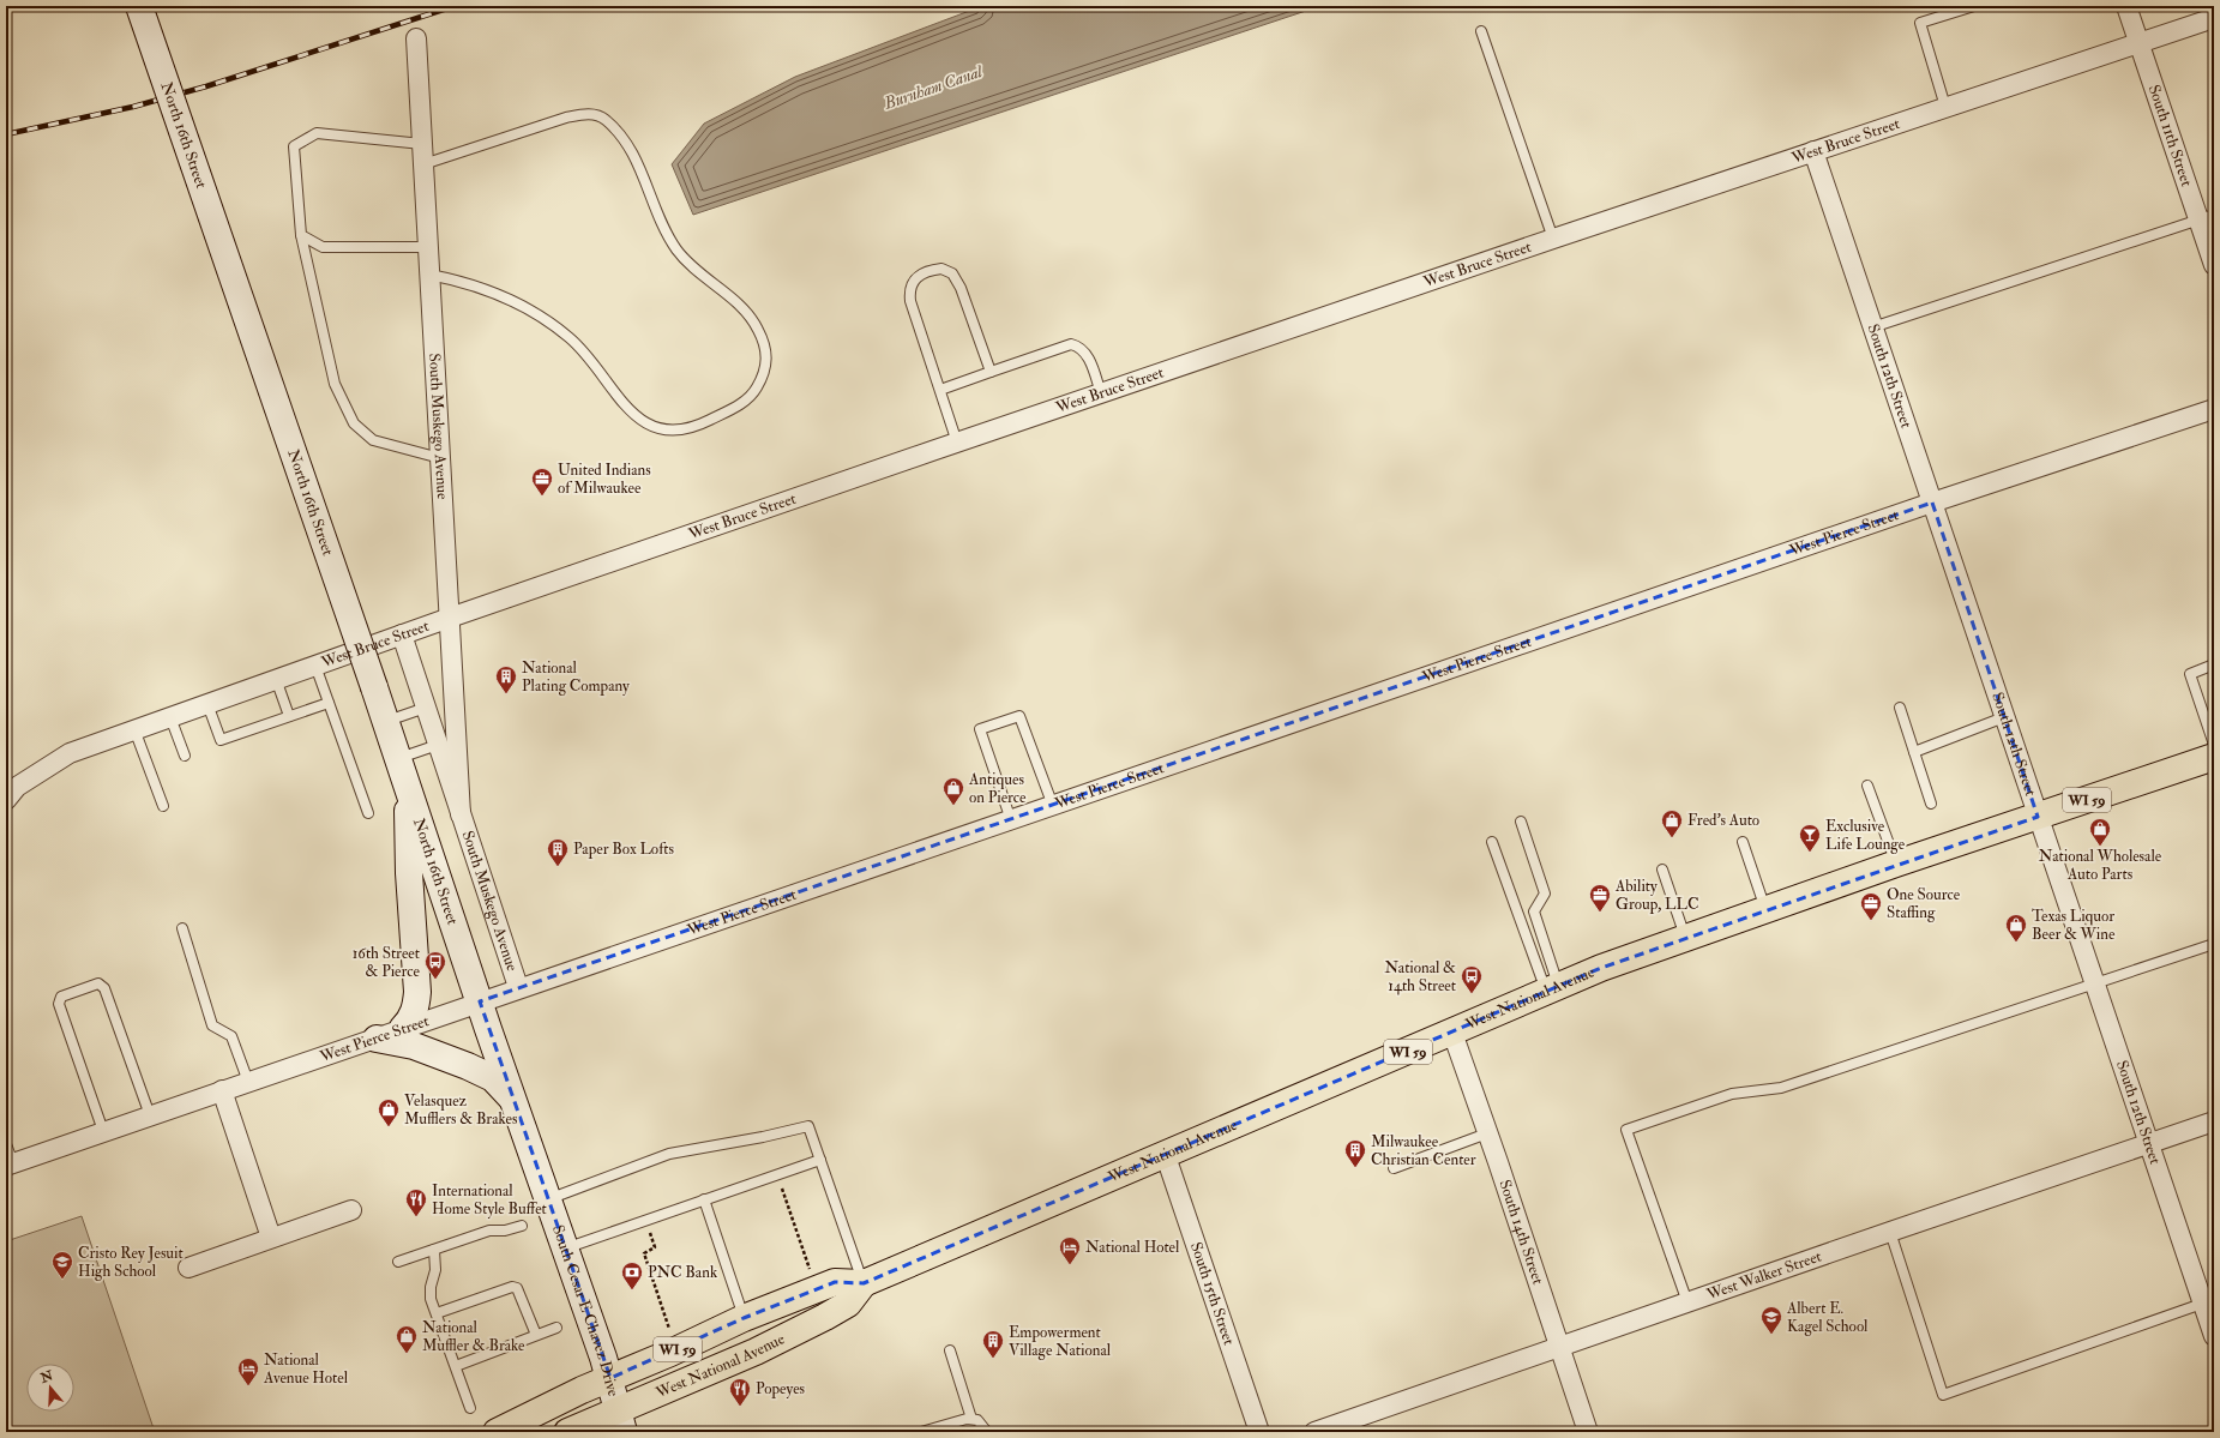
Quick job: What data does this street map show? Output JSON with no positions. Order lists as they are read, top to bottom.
{
  "streets": {
    "main road": [
      "North 16th Street",
      "WI 59",
      "West National Avenue",
      "South Cesar E Chavez Drive"
    ],
    "street": [
      "South 11th Street",
      "West Bruce Street",
      "South 12th Street",
      "South Muskego Avenue",
      "West Pierce Street",
      "South 14th Street",
      "West Walker Street",
      "South 15th Street"
    ]
  },
  "crossings": [
    ["North 16th Street", "West Pierce Street"],
    ["North 16th Street", "South Cesar E Chavez Drive"],
    ["South 11th Street", "West Bruce Street"],
    ["West Bruce Street", "South 12th Street"],
    ["West Bruce Street", "South Muskego Avenue"],
    ["South 12th Street", "West Pierce Street"],
    ["South 12th Street", "West National Avenue"],
    ["South 12th Street", "West Walker Street"],
    ["South Muskego Avenue", "West Pierce Street"],
    ["West Pierce Street", "South Cesar E Chavez Drive"],
    ["West National Avenue", "South 14th Street"],
    ["West National Avenue", "South 15th Street"],
    ["West National Avenue", "South Cesar E Chavez Drive"],
    ["South 14th Street", "West Walker Street"]
  ],
  "water": ["Burnham Canal"],
  "places": {
    "office": ["United Indians of Milwaukee", "Ability Group, LLC", "One Source Staffing"],
    "building": [
      "National Plating Company",
      "Paper Box Lofts",
      "Milwaukee Christian Center",
      "Empowerment Village National"
    ],
    "shop": [
      "Antiques on Pierce",
      "Fred's Auto",
      "National Wholesale Auto Parts",
      "Texas Liquor Beer & Wine",
      "Velasquez Mufflers & Brakes",
      "National Muffler & Brake"
    ],
    "bar": ["Exclusive Life Lounge"],
    "bus stop": ["16th Street & Pierce", "National & 14th Street"],
    "restaurant": ["International Home Style Buffet", "Popeyes"],
    "hotel": ["National Hotel", "National Avenue Hotel"],
    "school or university": ["Cristo Rey Jesuit High School", "Albert E. Kagel School"],
    "bank": ["PNC Bank"]
  },
  "north": "top"
}
